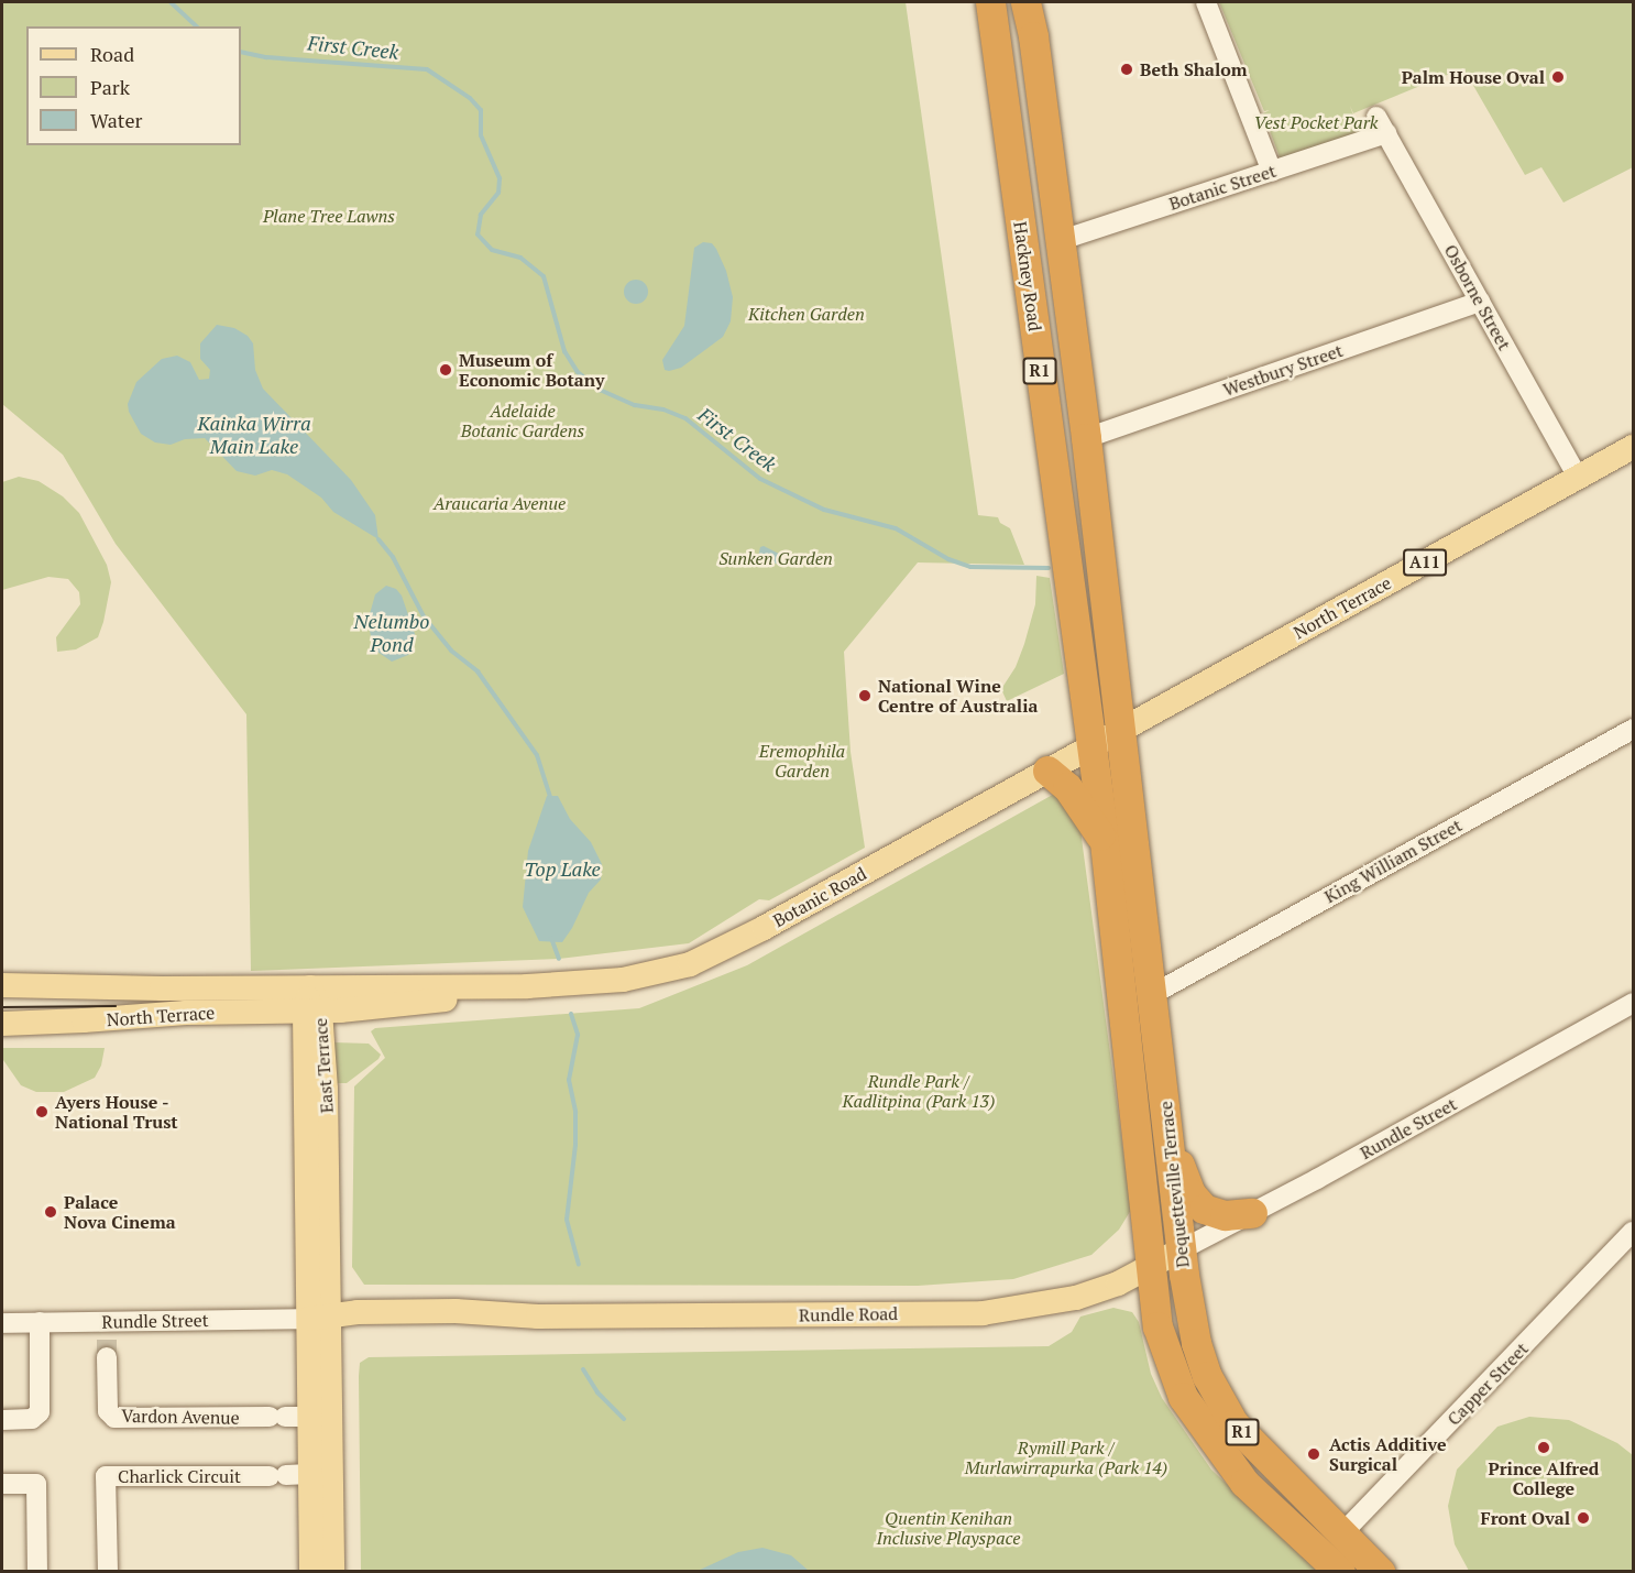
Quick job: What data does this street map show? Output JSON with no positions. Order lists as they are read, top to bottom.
{
  "streets": {
    "highway": ["Hackney Road", "R1", "Dequetteville Terrace"],
    "main road": [
      "A11",
      "North Terrace",
      "Botanic Road",
      "East Terrace",
      "Rundle Road"
    ],
    "street": [
      "Botanic Street",
      "Osborne Street",
      "Westbury Street",
      "King William Street",
      "Rundle Street",
      "Capper Street",
      "Vardon Avenue",
      "Charlick Circuit"
    ]
  },
  "crossings": [
    ["Botanic Street", "Hackney Road"],
    ["Botanic Street", "Osborne Street"],
    ["Hackney Road", "Westbury Street"],
    ["Hackney Road", "A11"],
    ["Hackney Road", "North Terrace"],
    ["Hackney Road", "Botanic Road"],
    ["Hackney Road", "Dequetteville Terrace"],
    ["Osborne Street", "Westbury Street"],
    ["Osborne Street", "North Terrace"],
    ["A11", "North Terrace"],
    ["A11", "Botanic Road"],
    ["A11", "Dequetteville Terrace"],
    ["North Terrace", "Botanic Road"],
    ["North Terrace", "East Terrace"],
    ["North Terrace", "Dequetteville Terrace"],
    ["King William Street", "Dequetteville Terrace"],
    ["Botanic Road", "East Terrace"],
    ["Botanic Road", "Dequetteville Terrace"],
    ["East Terrace", "Rundle Street"],
    ["East Terrace", "Rundle Road"],
    ["East Terrace", "Vardon Avenue"],
    ["East Terrace", "Charlick Circuit"],
    ["Rundle Street", "Dequetteville Terrace"],
    ["Rundle Street", "Rundle Road"],
    ["Rundle Street", "Vardon Avenue"],
    ["Dequetteville Terrace", "Rundle Road"],
    ["Dequetteville Terrace", "Capper Street"]
  ],
  "water": [
    "First Creek",
    "Kainka Wirra Main Lake",
    "Nelumbo Pond",
    "Top Lake"
  ],
  "parks": [
    "Vest Pocket Park",
    "Plane Tree Lawns",
    "Kitchen Garden",
    "Adelaide Botanic Gardens",
    "Araucaria Avenue",
    "Sunken Garden",
    "Eremophila Garden",
    "Rundle Park / Kadlitpina (Park 13)",
    "Rymill Park / Murlawirrapurka (Park 14)",
    "Quentin Kenihan Inclusive Playspace"
  ],
  "places": [
    "Beth Shalom",
    "Palm House Oval",
    "Museum of Economic Botany",
    "National Wine Centre of Australia",
    "Ayers House - National Trust",
    "Palace Nova Cinema",
    "Prince Alfred College",
    "Actis Additive Surgical",
    "Front Oval"
  ],
  "legend": ["Road", "Park", "Water"]
}
